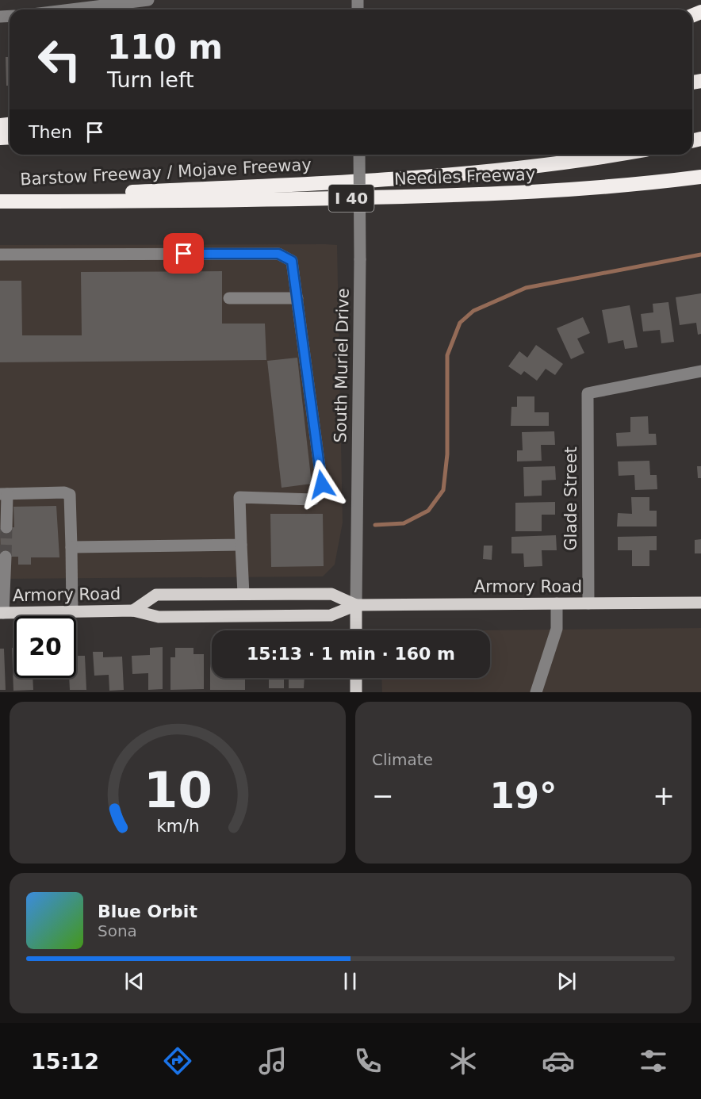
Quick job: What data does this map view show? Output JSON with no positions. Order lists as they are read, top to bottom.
{
  "streets": {
    "highway": ["Barstow Freeway / Mojave Freeway", "Needles Freeway", "I 40"],
    "main road": ["South Muriel Drive", "Armory Road"],
    "street": ["Glade Street"]
  },
  "crossings": [
    ["Barstow Freeway / Mojave Freeway", "Needles Freeway"],
    ["South Muriel Drive", "Armory Road"],
    ["Glade Street", "Armory Road"]
  ],
  "page": {
    "turn": ["110 m", "Turn left"],
    "then": "Then",
    "limit": "20",
    "trip": "15:13 · 1 min · 160 m",
    "tile": "Climate",
    "heat": ["−", "19°", "+"],
    "song": ["Blue Orbit", "Sona"],
    "tabs": "15:12",
    "gauge": ["10", "km/h"]
  }
}
